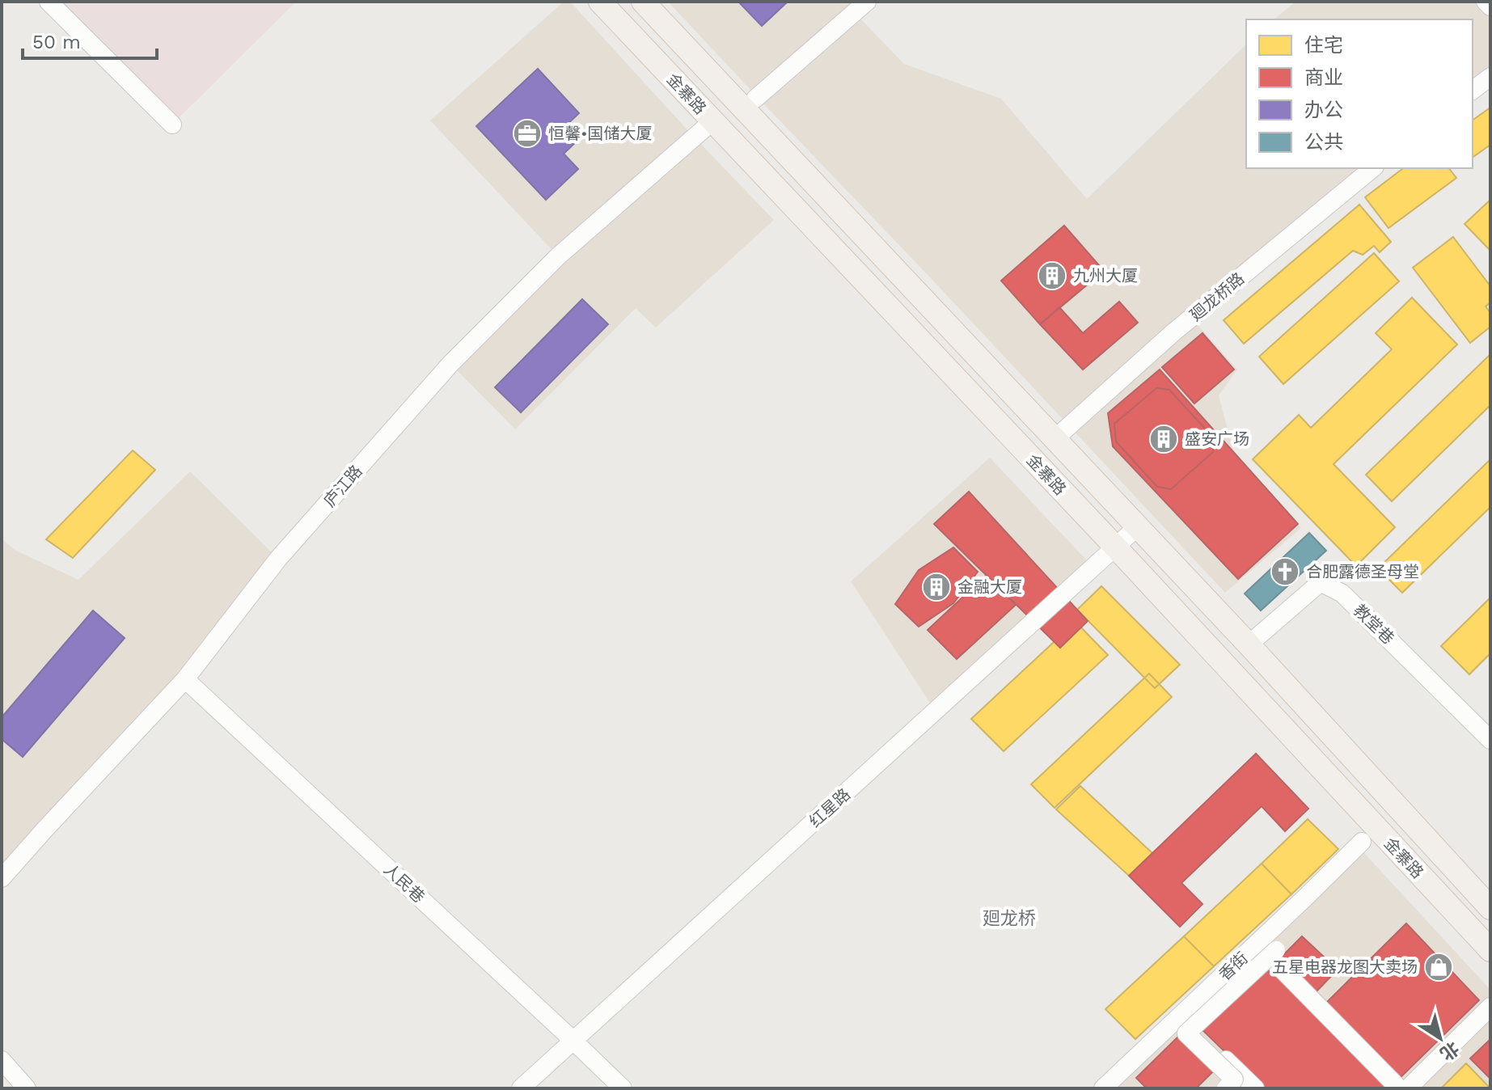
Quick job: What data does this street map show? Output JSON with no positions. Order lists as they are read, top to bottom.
{
  "streets": {
    "main road": ["金寨路"],
    "street": [
      "廻龙桥路",
      "庐江路",
      "教堂巷",
      "红星路",
      "人民巷",
      "香街"
    ]
  },
  "crossings": [
    ["金寨路", "庐江路"],
    ["金寨路", "教堂巷"],
    ["金寨路", "红星路"],
    ["庐江路", "人民巷"],
    ["红星路", "人民巷"]
  ],
  "districts": ["廻龙桥"],
  "places": {
    "office": ["恒馨•国储大厦"],
    "building": ["九州大厦", "盛安广场", "金融大厦"],
    "church": ["合肥露德圣母堂"],
    "shop": ["五星电器龙图大卖场"]
  },
  "legend": [
    "住宅",
    "商业",
    "办公",
    "公共"
  ],
  "scale_bar": "50 m",
  "north": "bottom right"
}
